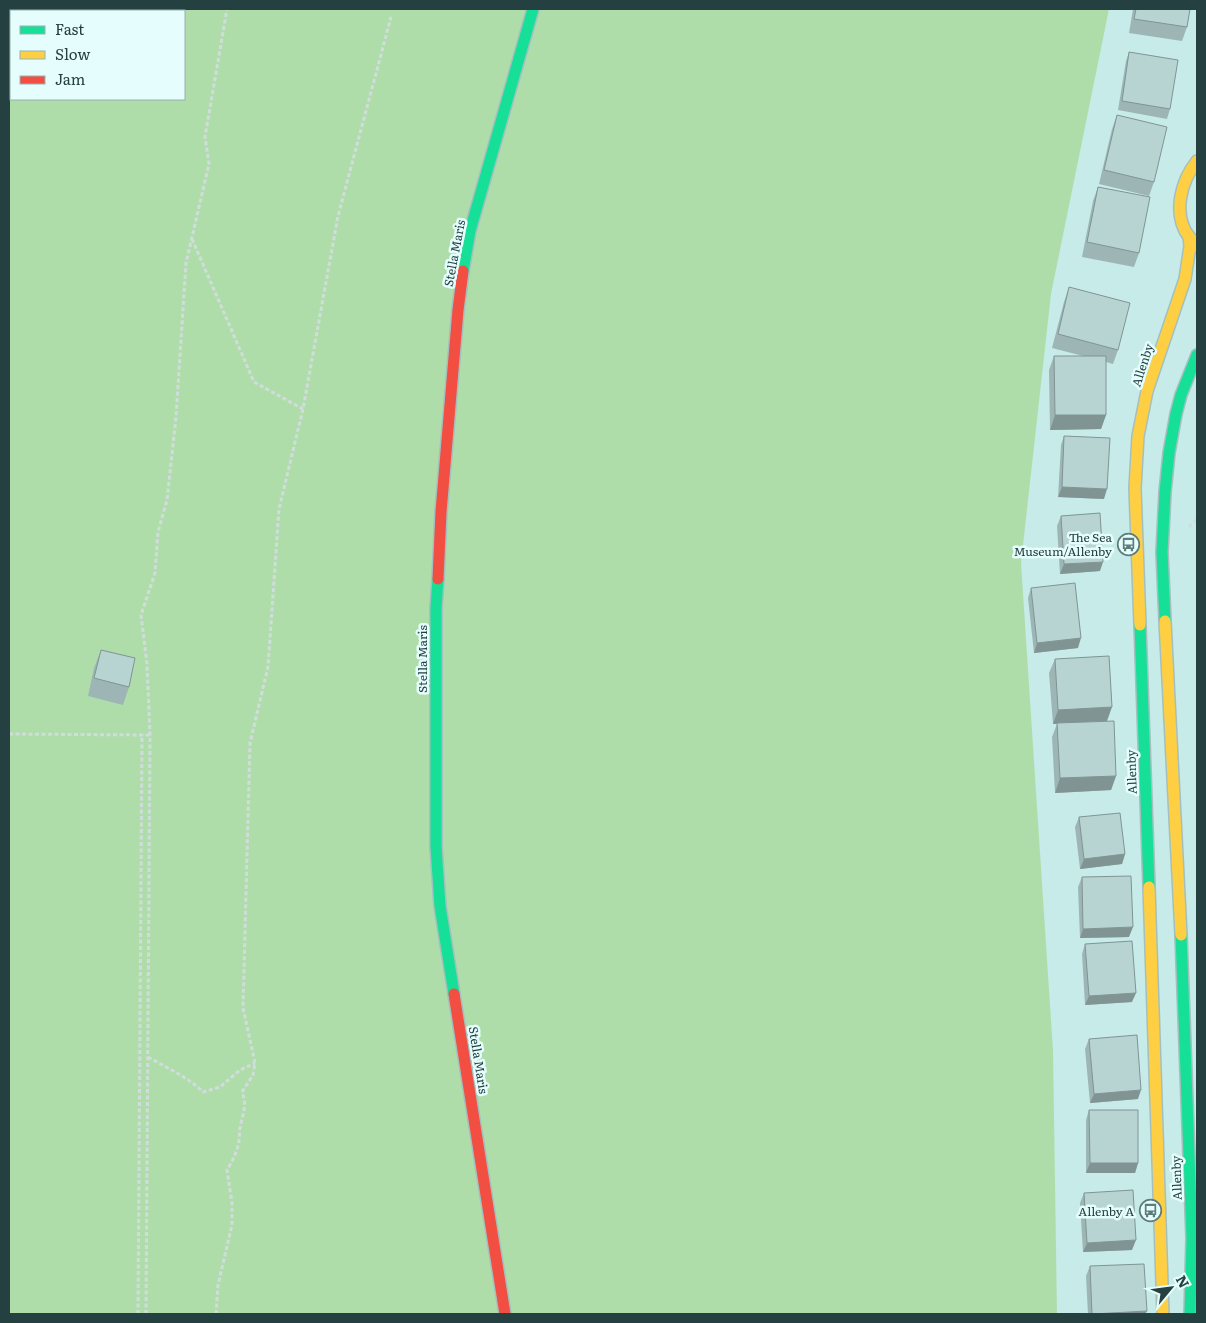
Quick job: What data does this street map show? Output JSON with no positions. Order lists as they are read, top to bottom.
{
  "streets": {
    "street": ["Stella Maris", "Allenby"]
  },
  "places": {
    "bus stop": ["The Sea Museum/Allenby", "Allenby A"]
  },
  "legend": ["Fast", "Slow", "Jam"],
  "north": "top right"
}
